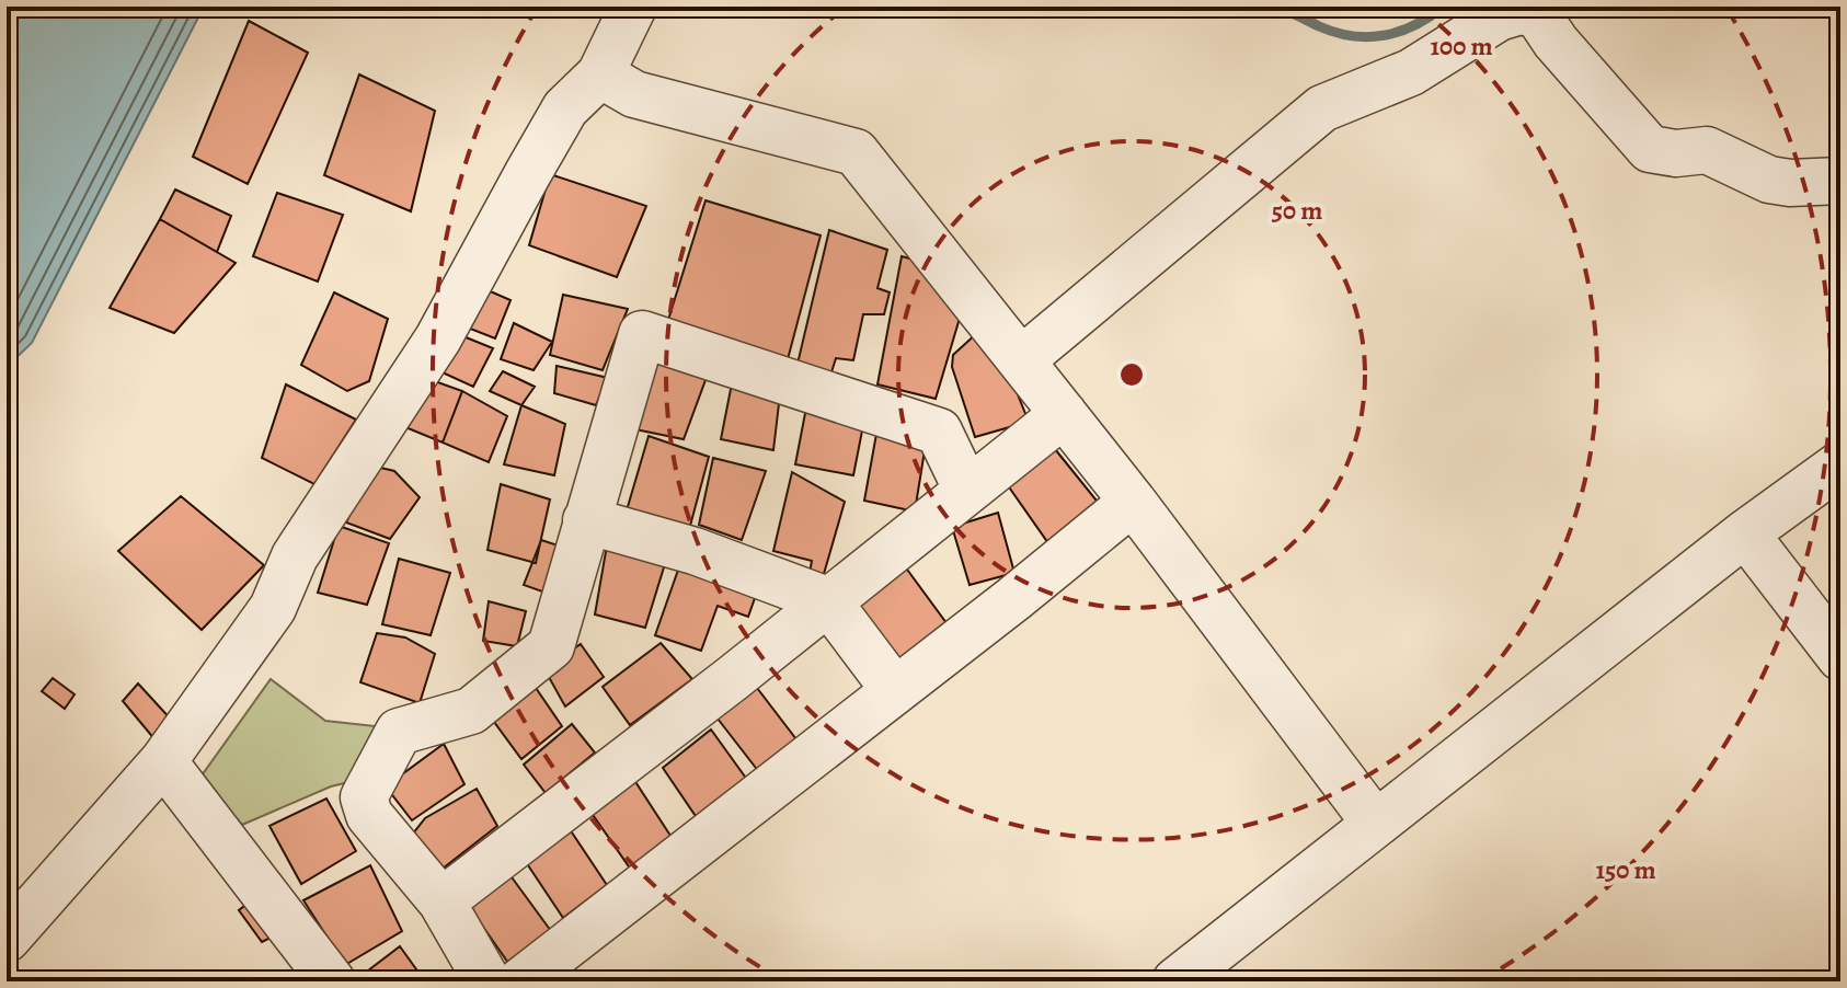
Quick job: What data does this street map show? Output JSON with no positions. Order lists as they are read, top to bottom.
{
  "rings": ["100 m", "50 m", "150 m"]
}
